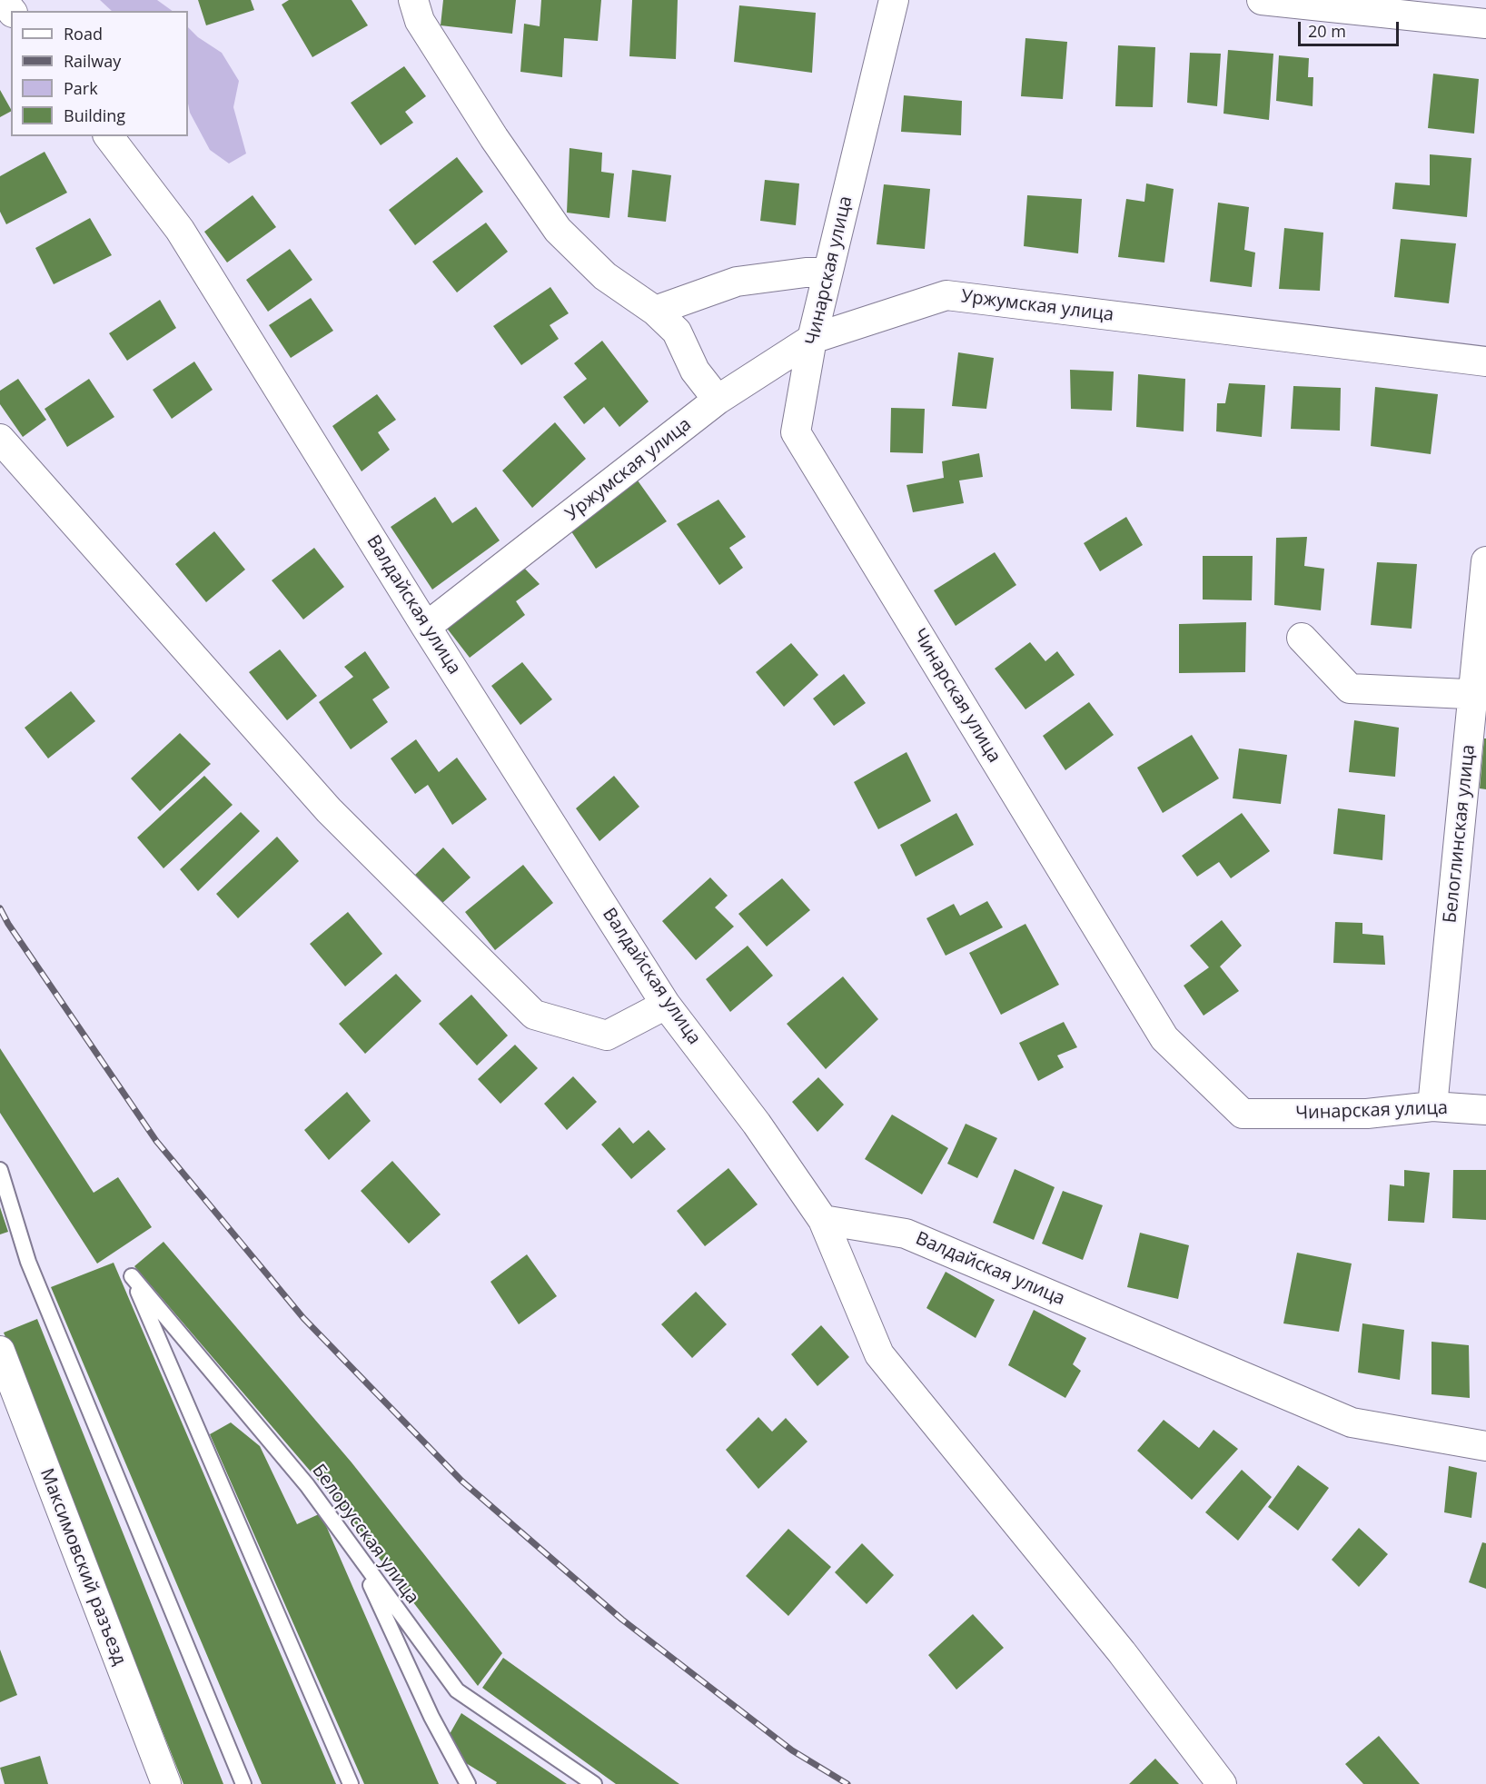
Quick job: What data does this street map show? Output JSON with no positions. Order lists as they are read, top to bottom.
{
  "streets": {
    "street": [
      "Чинарская улица",
      "Уржумская улица",
      "Валдайская улица",
      "Белоглинская улица",
      "Максимовский разъезд"
    ],
    "lane": ["Белорусская улица"]
  },
  "crossings": [
    ["Чинарская улица", "Уржумская улица"],
    ["Чинарская улица", "Белоглинская улица"],
    ["Уржумская улица", "Валдайская улица"]
  ],
  "legend": [
    "Road",
    "Railway",
    "Park",
    "Building"
  ],
  "scale_bar": "20 m"
}
